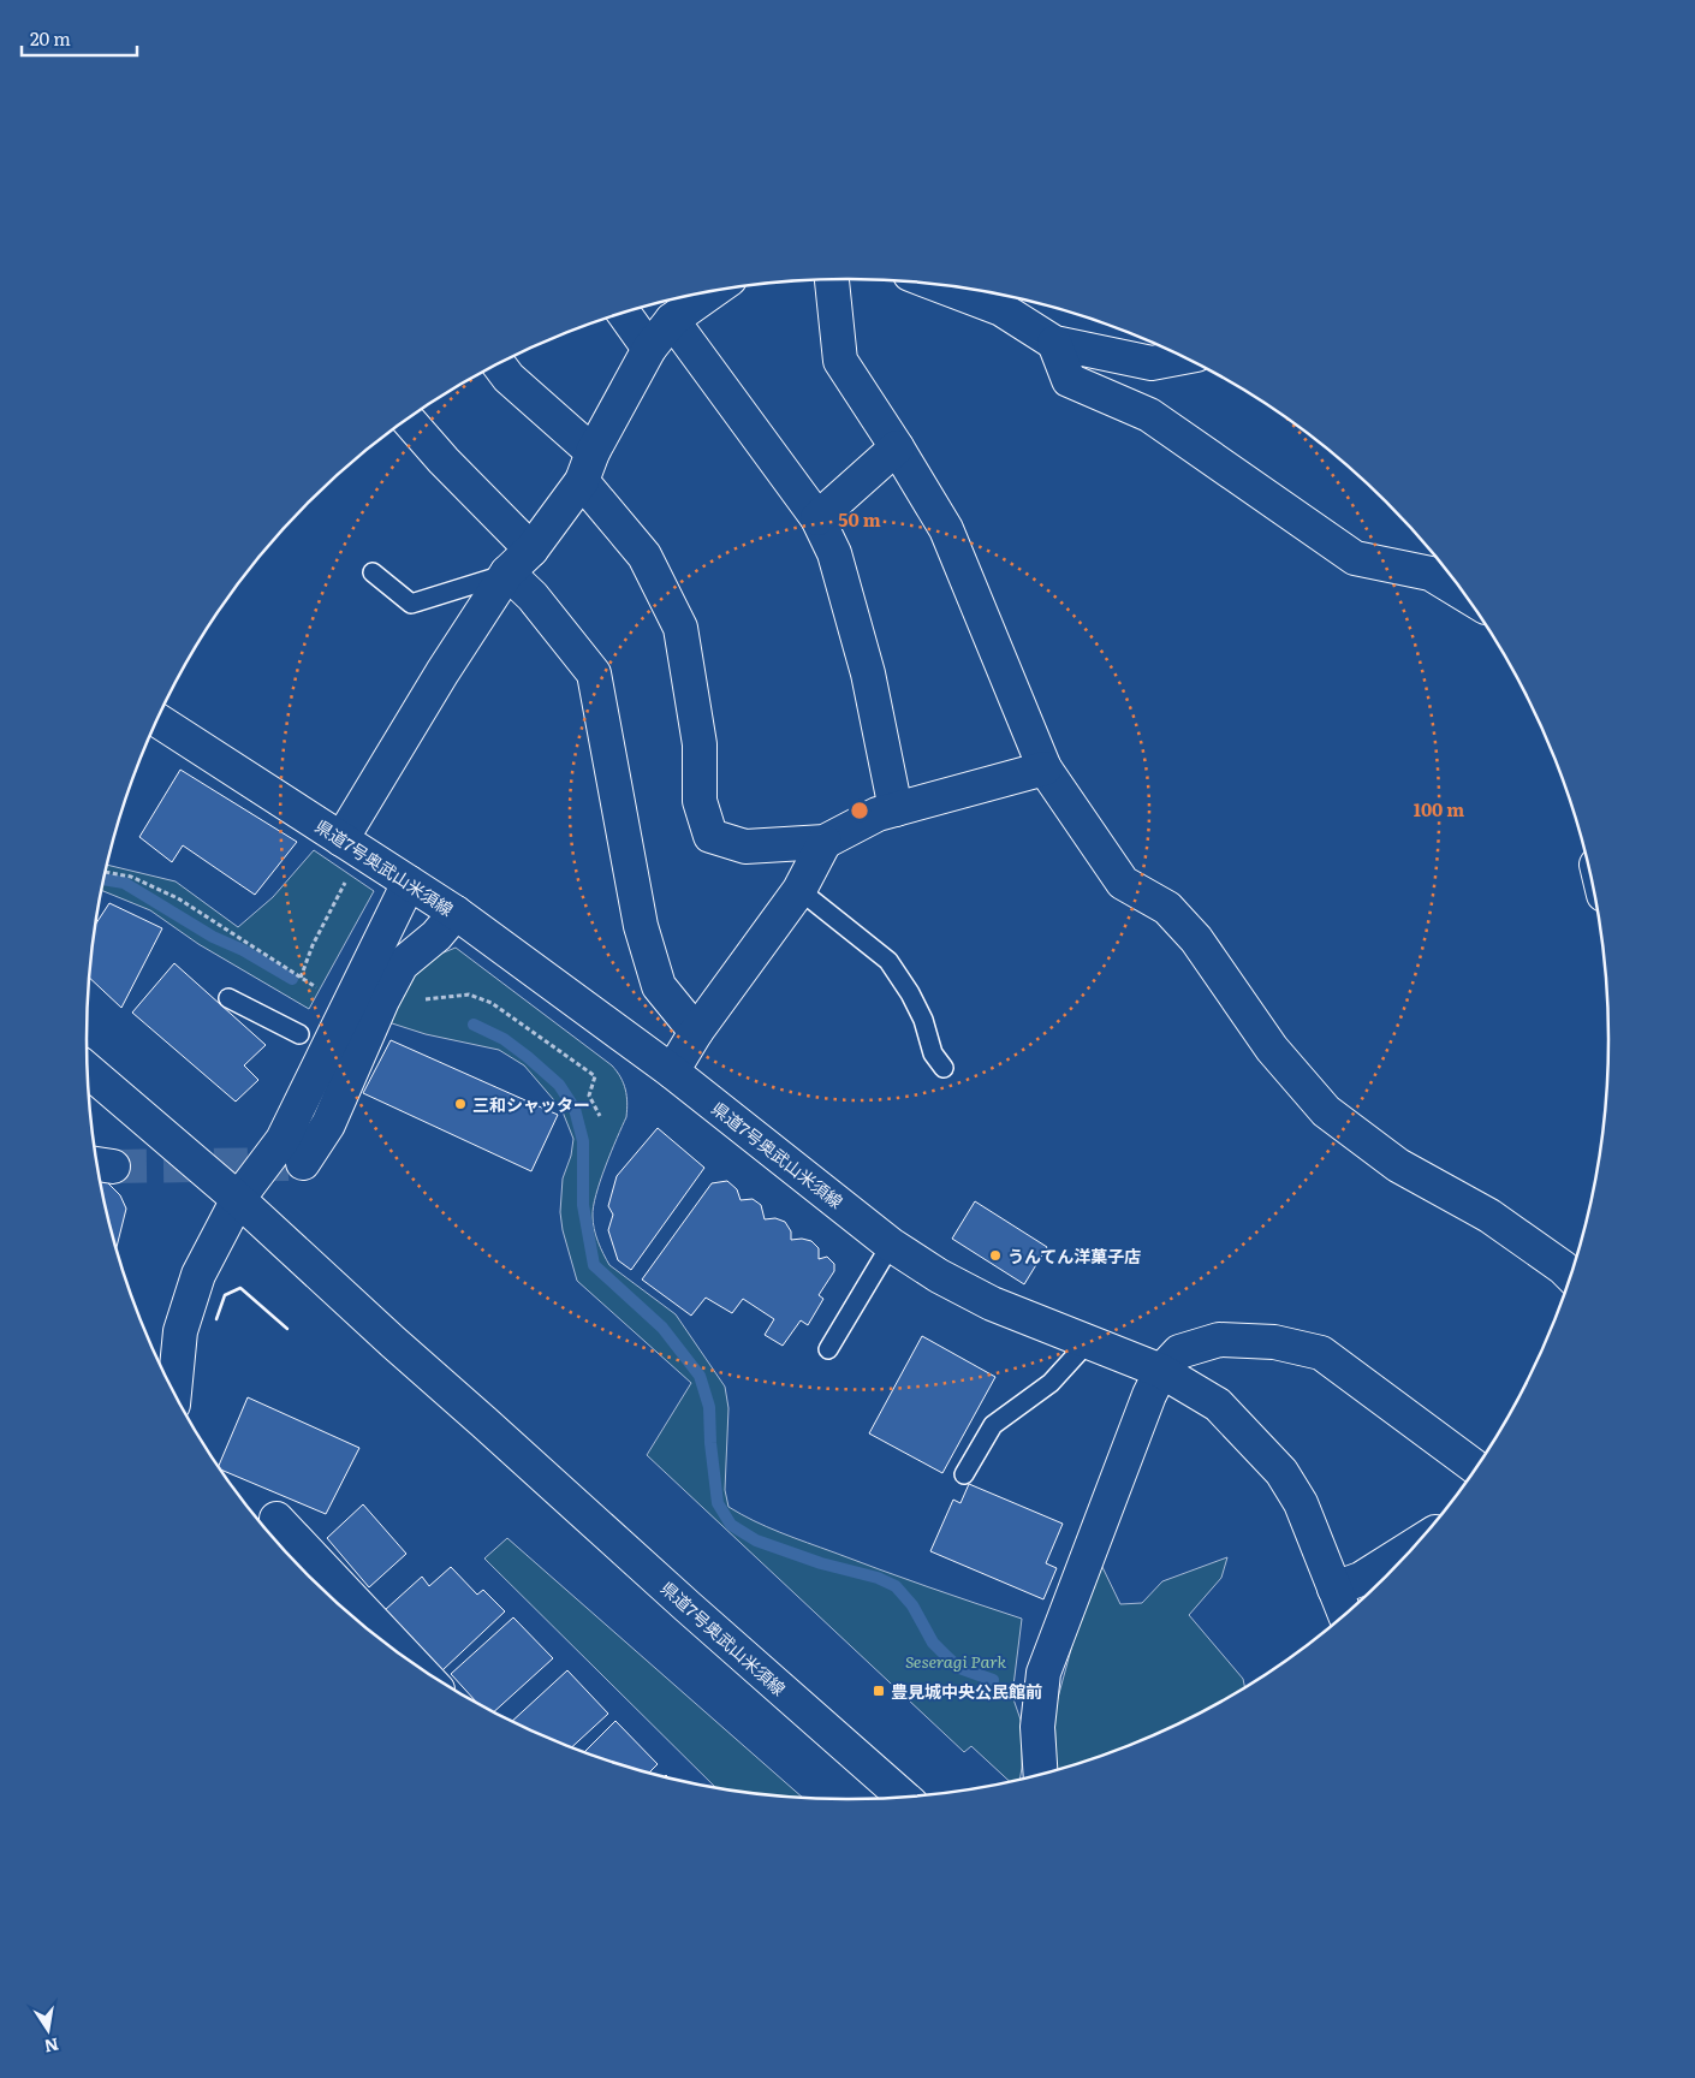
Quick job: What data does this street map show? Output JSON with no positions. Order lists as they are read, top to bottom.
{
  "streets": {
    "street": ["県道7号奥武山米須線"]
  },
  "parks": ["Seseragi Park"],
  "places": {
    "other": ["三和シャッター", "うんてん洋菓子店"],
    "transit": ["豊見城中央公民館前"]
  },
  "scale_bar": "20 m",
  "north": "bottom",
  "rings": ["50 m", "100 m"]
}
